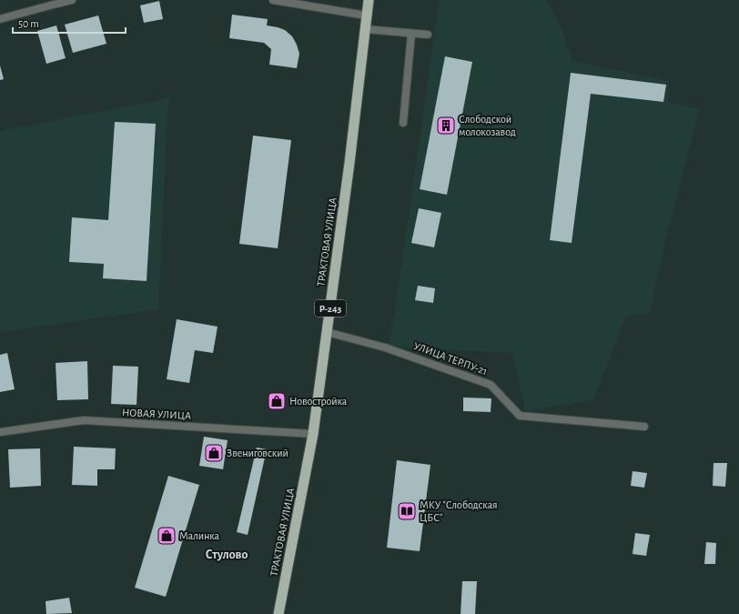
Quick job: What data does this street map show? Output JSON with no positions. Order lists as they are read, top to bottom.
{
  "streets": {
    "highway": ["ТРАКТОВАЯ УЛИЦА", "Р-243"],
    "street": ["УЛИЦА ТЕР.ПУ-21", "НОВАЯ УЛИЦА"]
  },
  "crossings": [
    ["ТРАКТОВАЯ УЛИЦА", "УЛИЦА ТЕР.ПУ-21"],
    ["ТРАКТОВАЯ УЛИЦА", "НОВАЯ УЛИЦА"]
  ],
  "districts": ["Стулово"],
  "places": {
    "building": ["Слободской молокозавод"],
    "shop": ["Новостройка", "Звениговский", "Малинка"],
    "library": ["МКУ \"Слободская ЦБС\""]
  },
  "scale_bar": "50 m"
}
